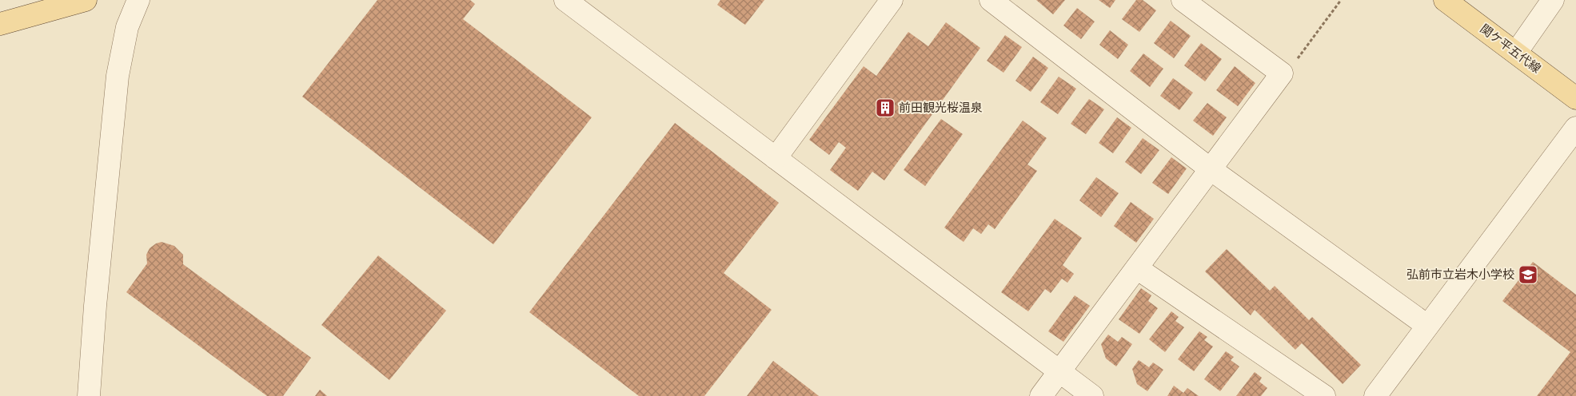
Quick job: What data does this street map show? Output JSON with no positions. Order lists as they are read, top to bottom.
{
  "streets": {
    "main road": ["関ケ平五代線"]
  },
  "places": {
    "building": ["前田観光桜温泉"],
    "school or university": ["弘前市立岩木小学校"]
  }
}
